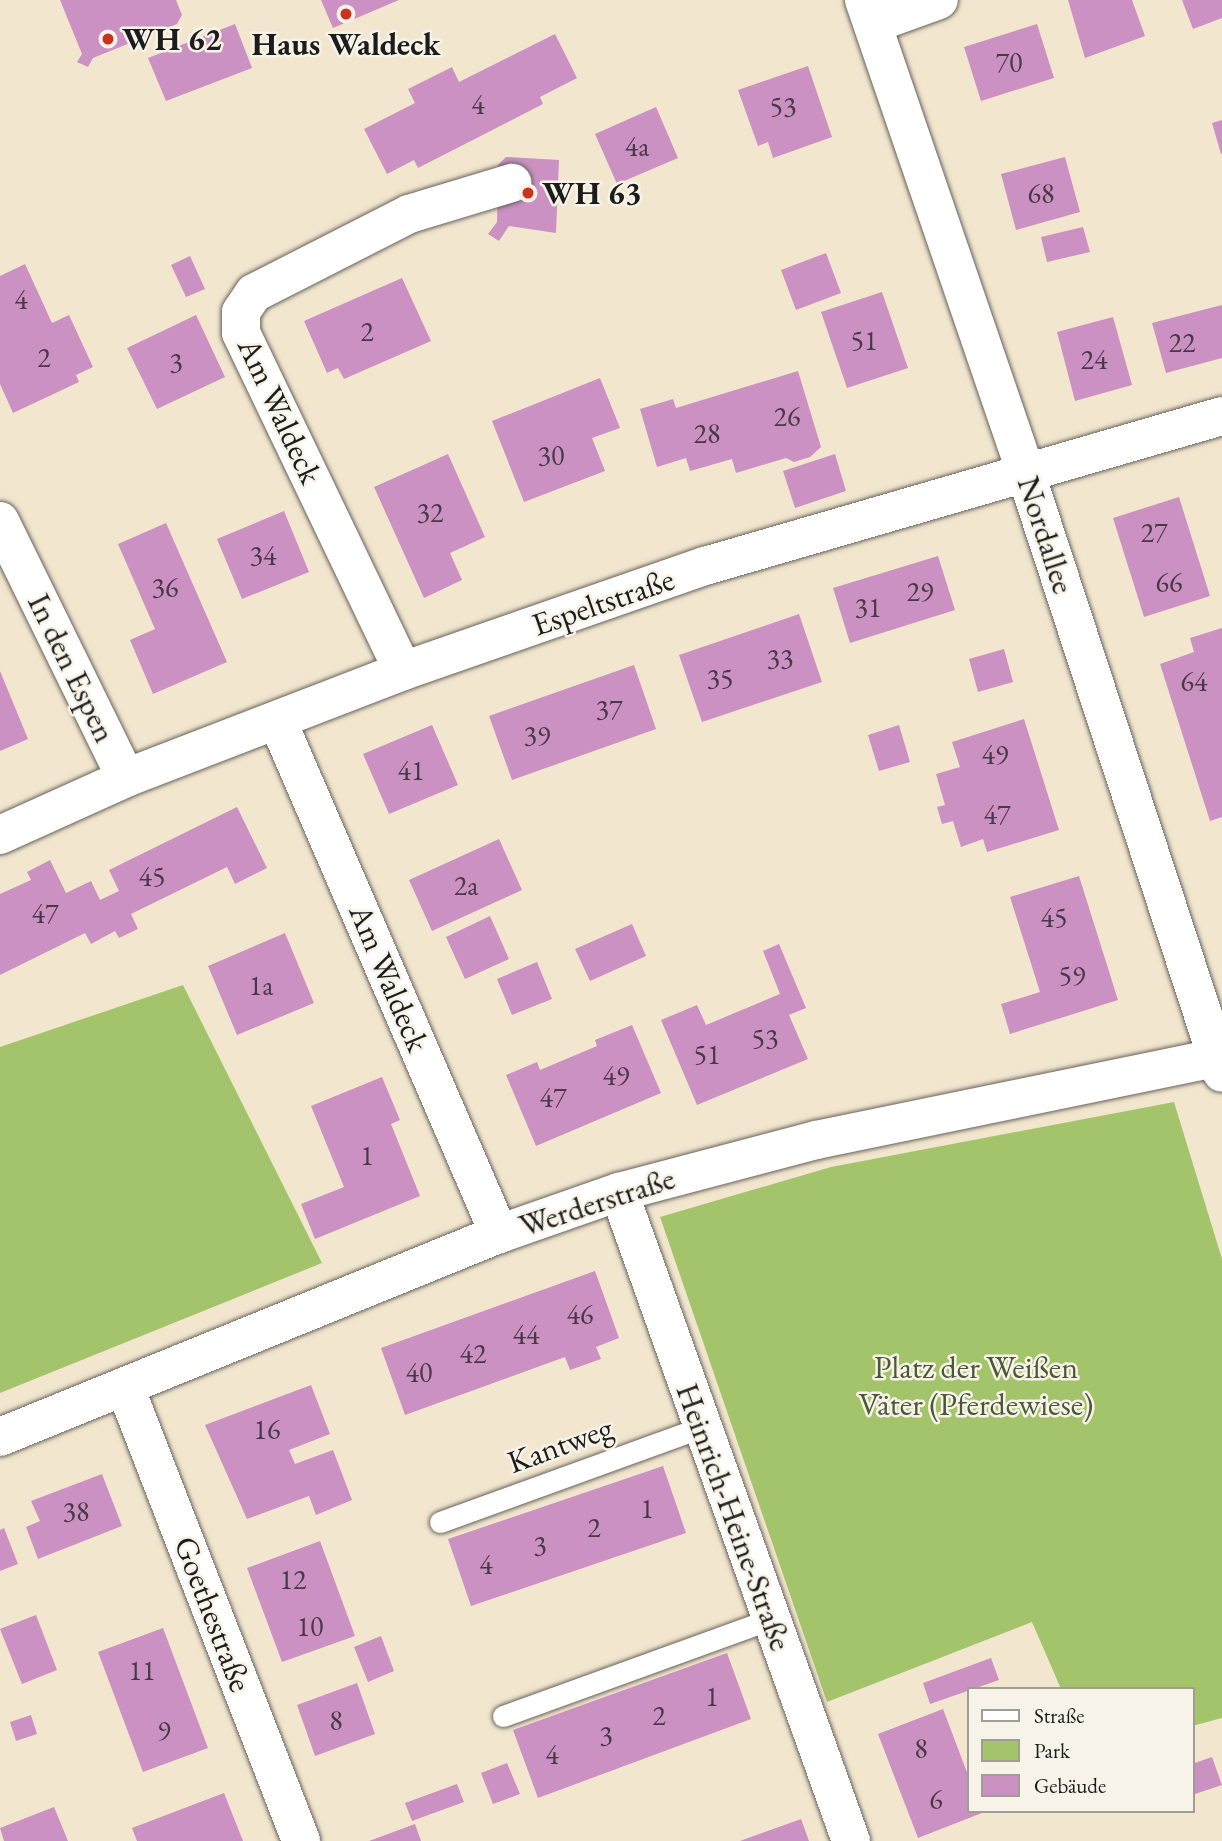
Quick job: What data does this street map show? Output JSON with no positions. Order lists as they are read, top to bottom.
{
  "streets": {
    "street": [
      "Am Waldeck",
      "Nordallee",
      "Espeltstraße",
      "In den Espen",
      "Werderstraße",
      "Heinrich-Heine-Straße",
      "Goethestraße"
    ],
    "lane": ["Kantweg"]
  },
  "crossings": [
    ["Am Waldeck", "Espeltstraße"],
    ["Am Waldeck", "Werderstraße"],
    ["Nordallee", "Espeltstraße"],
    ["Nordallee", "Werderstraße"],
    ["Espeltstraße", "In den Espen"],
    ["Werderstraße", "Heinrich-Heine-Straße"],
    ["Werderstraße", "Goethestraße"],
    ["Kantweg", "Heinrich-Heine-Straße"]
  ],
  "parks": ["Platz der Weißen Väter (Pferdewiese)"],
  "places": ["Haus Waldeck", "WH 62", "WH 63"],
  "house_numbers": [
    "70",
    "4",
    "53",
    "4a",
    "68",
    "4",
    "2",
    "51",
    "22",
    "2",
    "24",
    "3",
    "26",
    "28",
    "30",
    "32",
    "27",
    "34",
    "66",
    "36",
    "29",
    "31",
    "33",
    "35",
    "64",
    "37",
    "39",
    "49",
    "41",
    "47",
    "45",
    "2a",
    "47",
    "45",
    "59",
    "1a",
    "53",
    "51",
    "49",
    "47",
    "1",
    "46",
    "44",
    "42",
    "40",
    "16",
    "1",
    "38",
    "2",
    "3",
    "4",
    "12",
    "10",
    "11",
    "1",
    "2",
    "8",
    "9",
    "3",
    "8",
    "4",
    "6"
  ],
  "legend": ["Straße", "Park", "Gebäude"]
}
